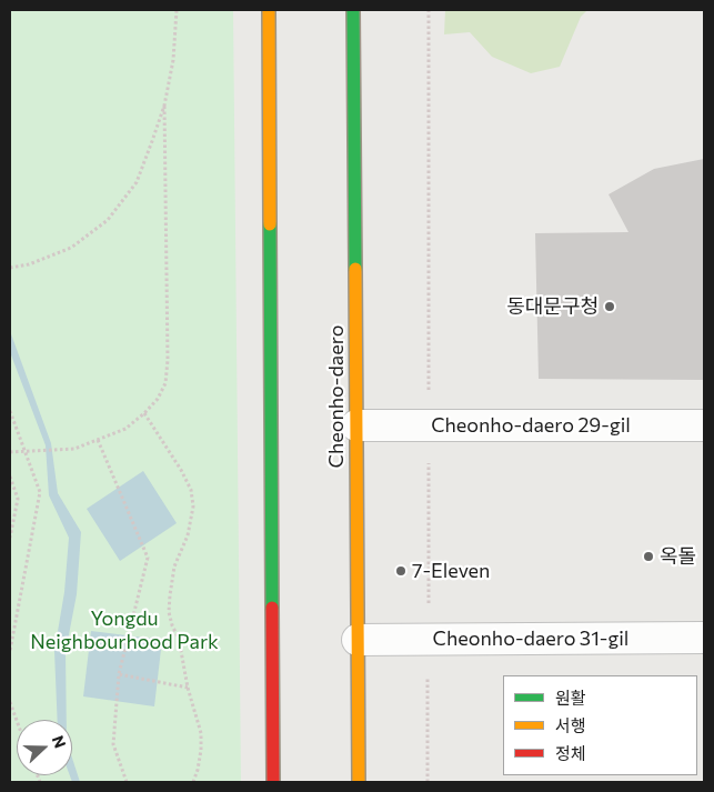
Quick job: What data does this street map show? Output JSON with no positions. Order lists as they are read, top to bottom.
{
  "streets": {
    "main road": ["Cheonho-daero"],
    "street": ["Cheonho-daero 29-gil", "Cheonho-daero 31-gil"]
  },
  "crossings": [
    ["Cheonho-daero", "Cheonho-daero 29-gil"],
    ["Cheonho-daero", "Cheonho-daero 31-gil"]
  ],
  "parks": ["Yongdu Neighbourhood Park"],
  "places": ["동대문구청", "옥돌", "7-Eleven"],
  "legend": ["원활", "서행", "정체"],
  "north": "right"
}
